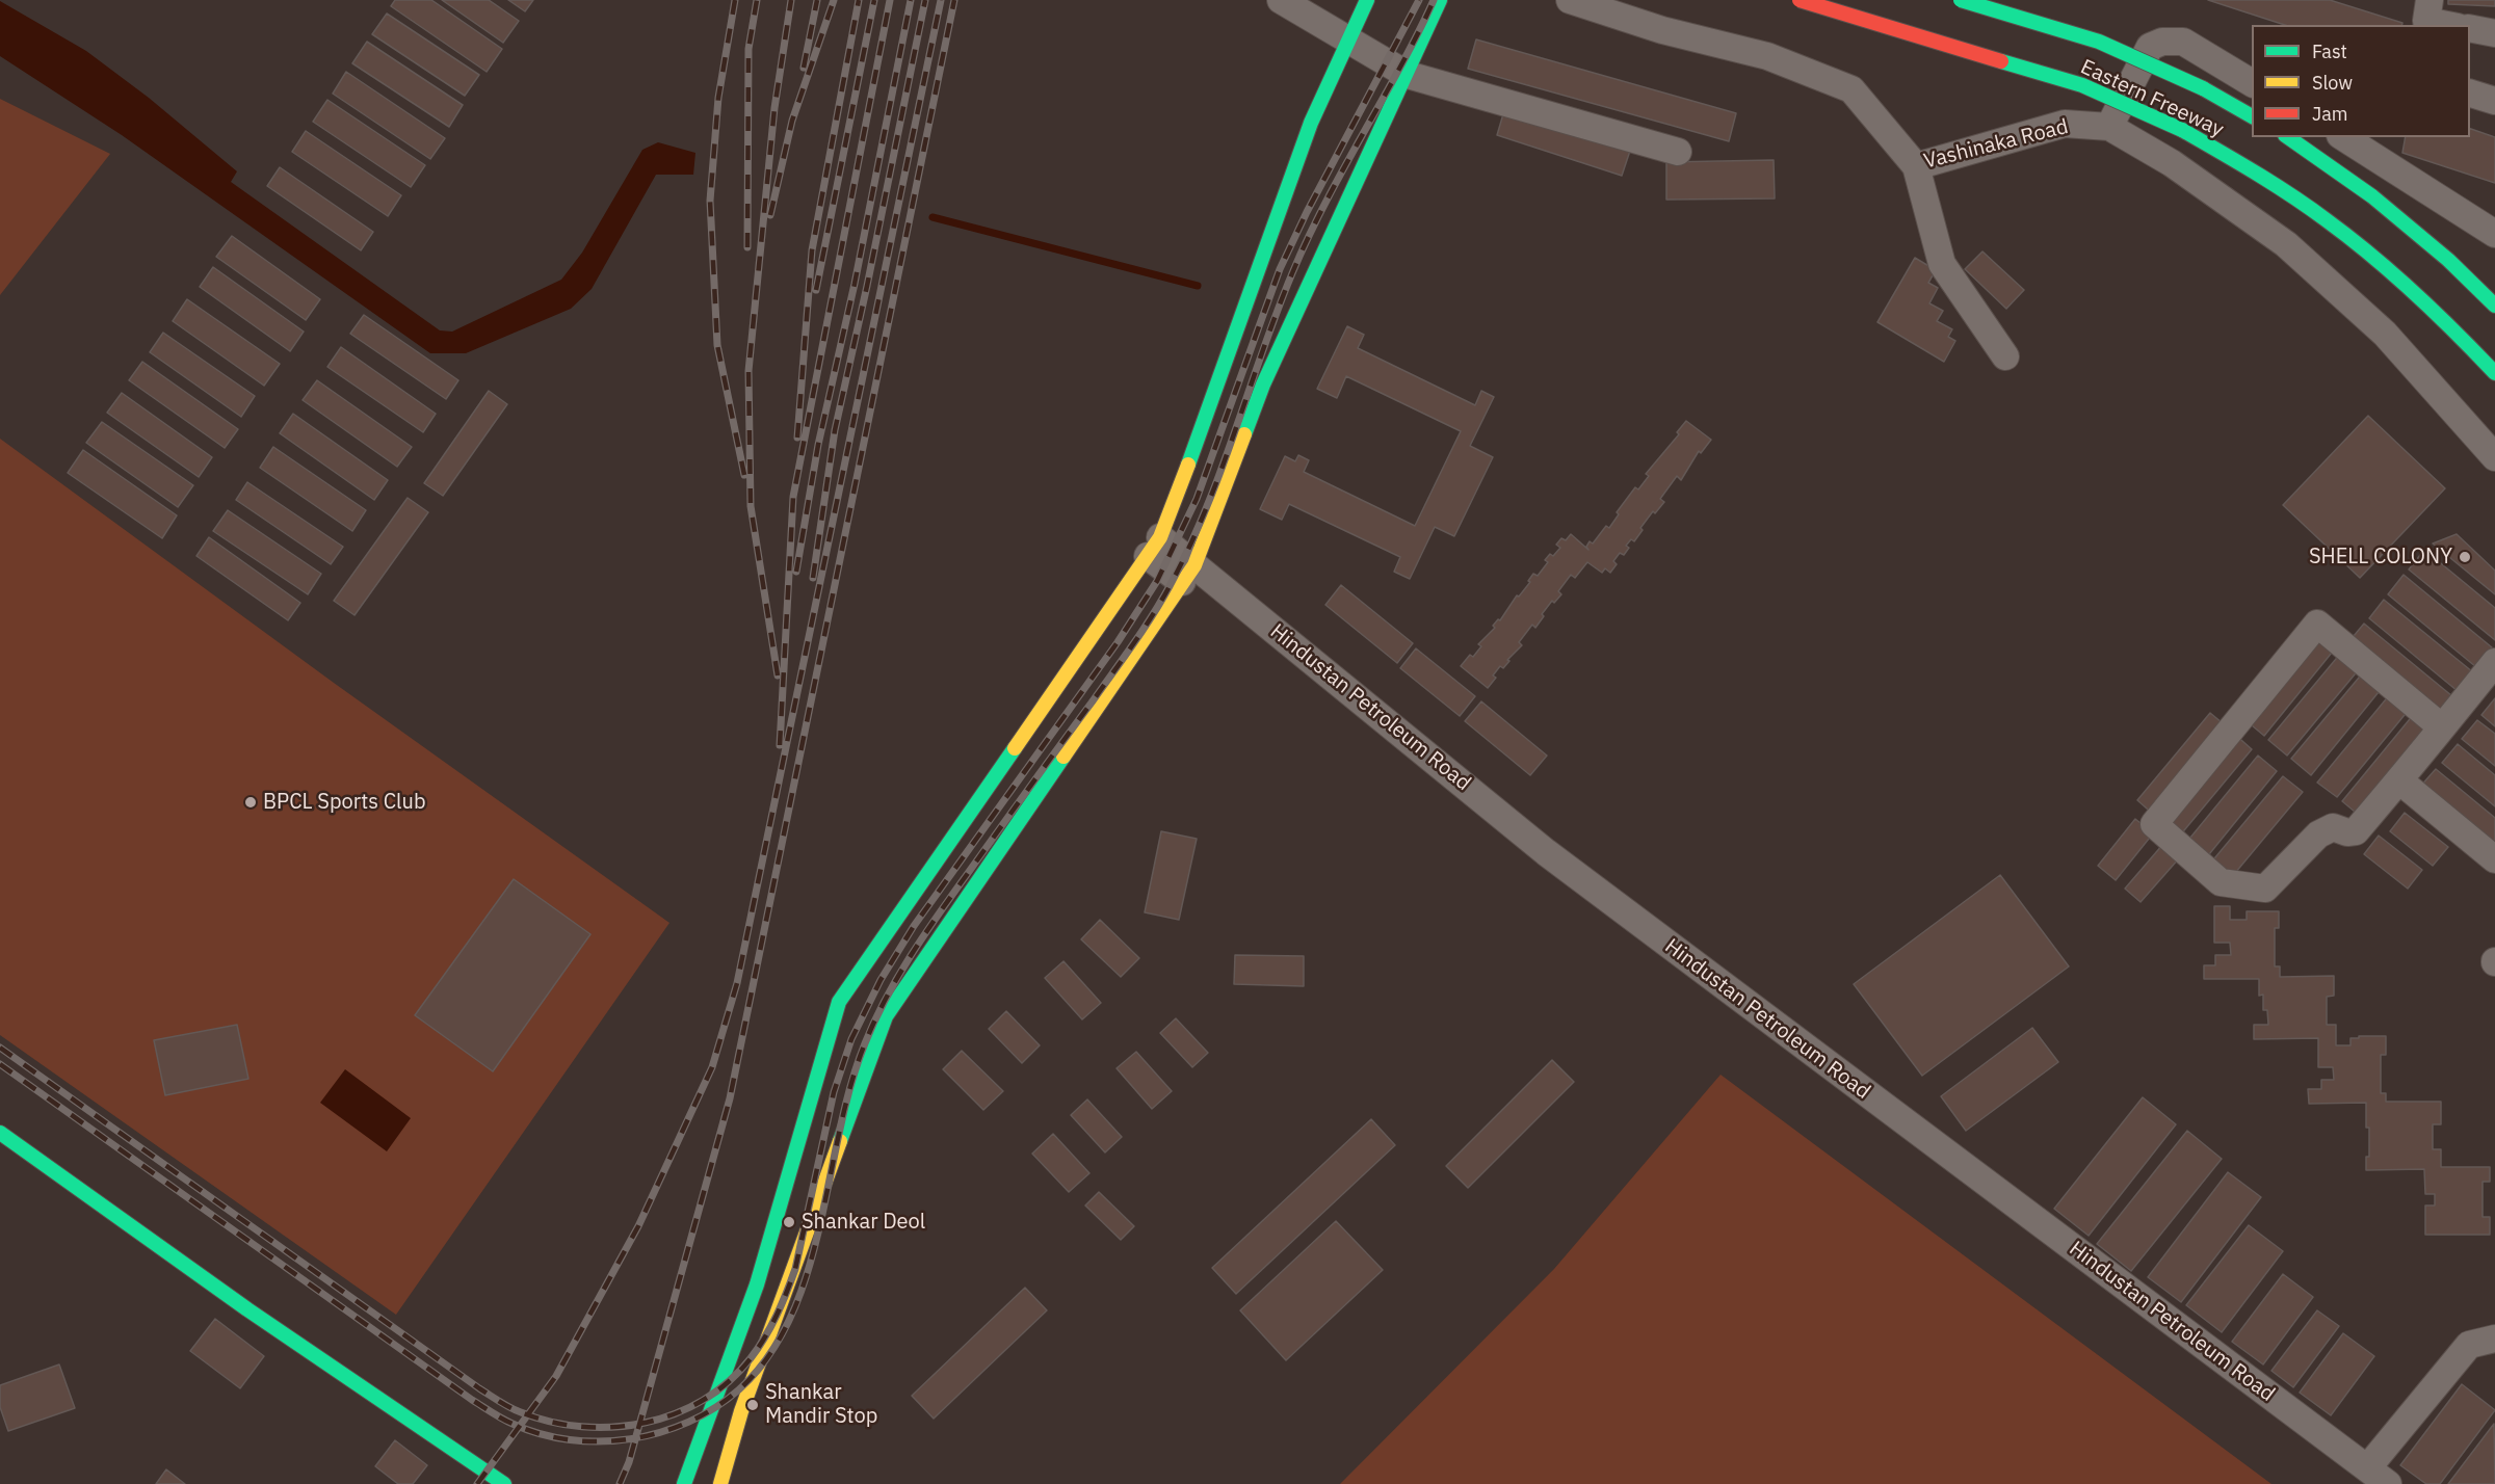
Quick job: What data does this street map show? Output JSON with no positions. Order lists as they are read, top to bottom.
{
  "streets": {
    "main road": ["Eastern Freeway"],
    "street": ["Vashinaka Road", "Hindustan Petroleum Road"]
  },
  "places": [
    "SHELL COLONY",
    "BPCL Sports Club",
    "Shankar Deol",
    "Shankar Mandir Stop"
  ],
  "legend": ["Fast", "Slow", "Jam"]
}
